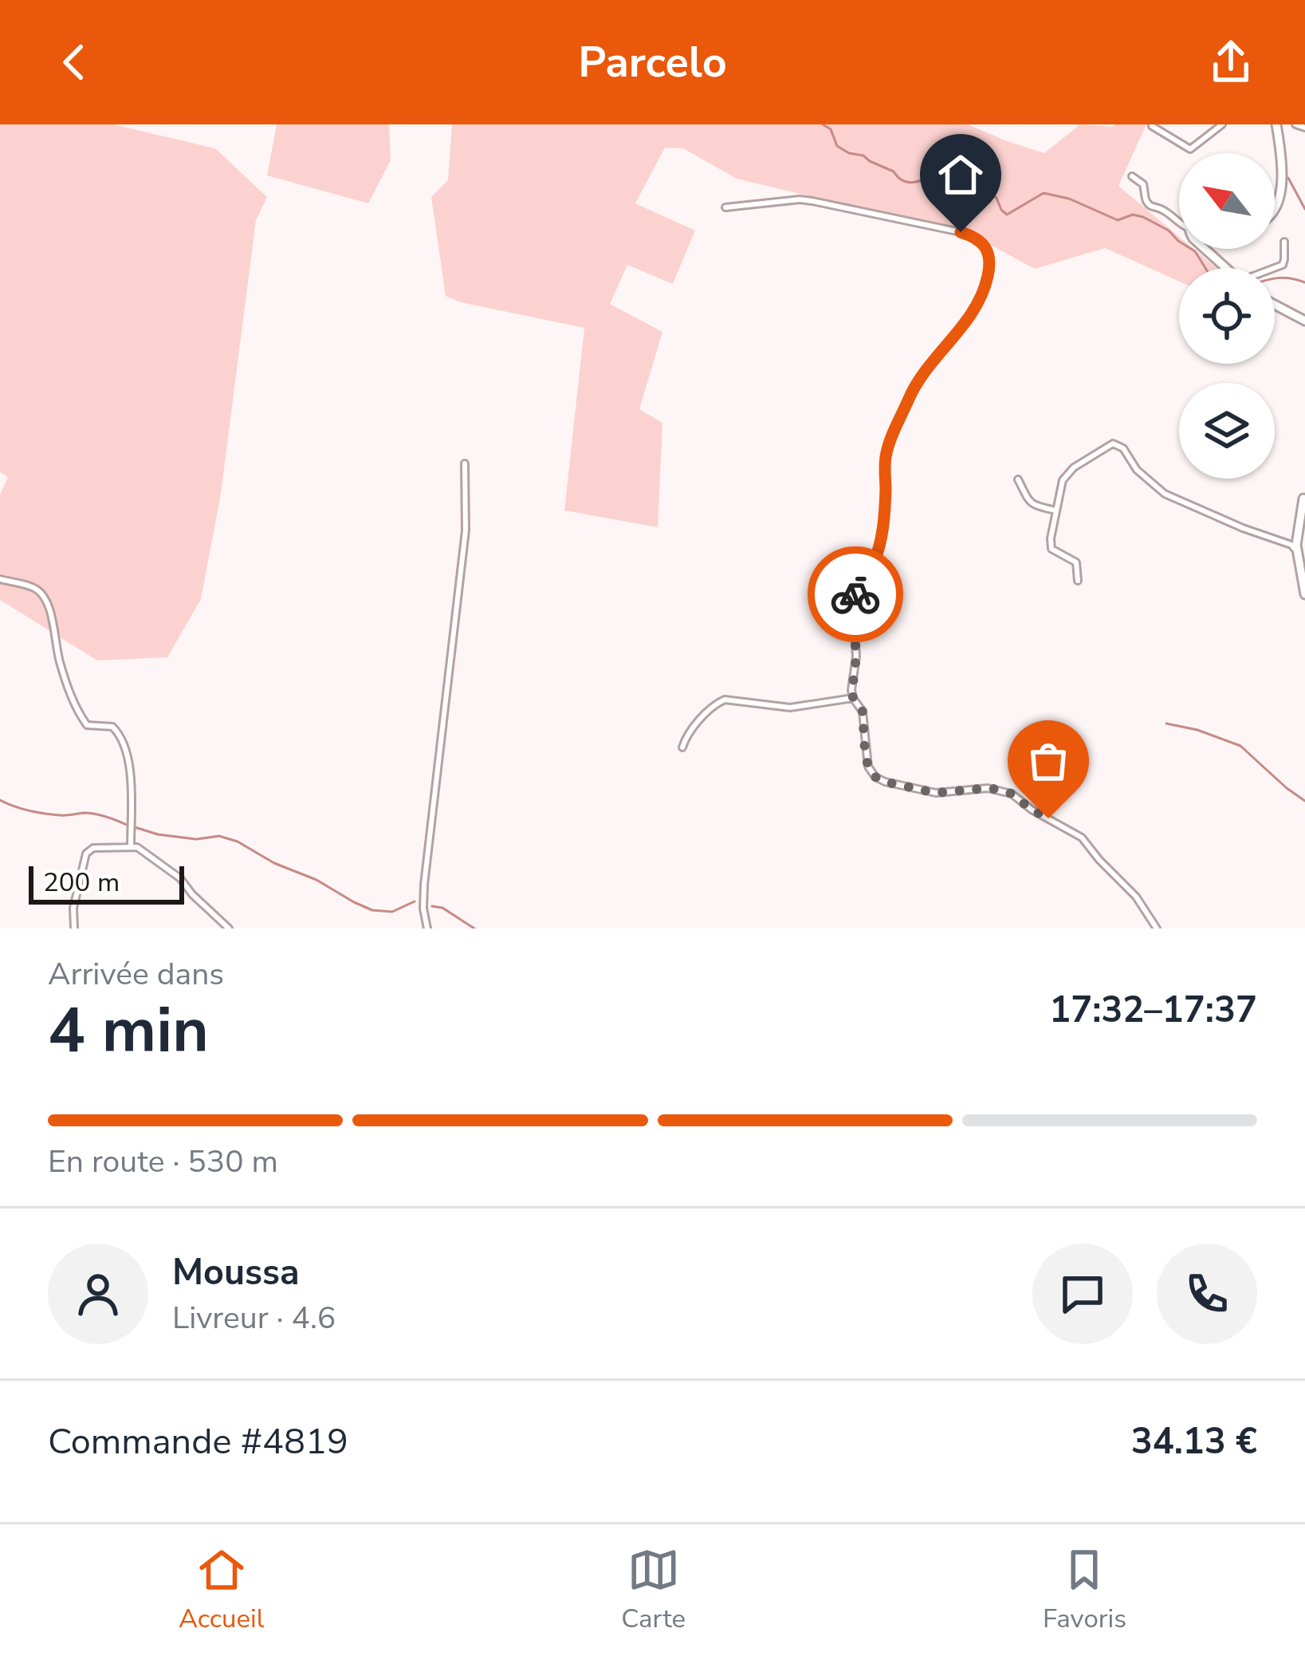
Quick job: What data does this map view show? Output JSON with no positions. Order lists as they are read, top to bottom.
{
  "scale_bar": "200 m",
  "north": "top left",
  "page": {
    "header": "Parcelo",
    "scale": "200 m",
    "heading": ["4 min", "Arrivée dans", "17:32–17:37"],
    "panel": [
      "Moussa",
      "Livreur · 4.6",
      "Commande #4819",
      "34.13 €"
    ],
    "bar": "En route · 530 m",
    "tabs": ["Accueil", "Carte", "Favoris"]
  }
}
